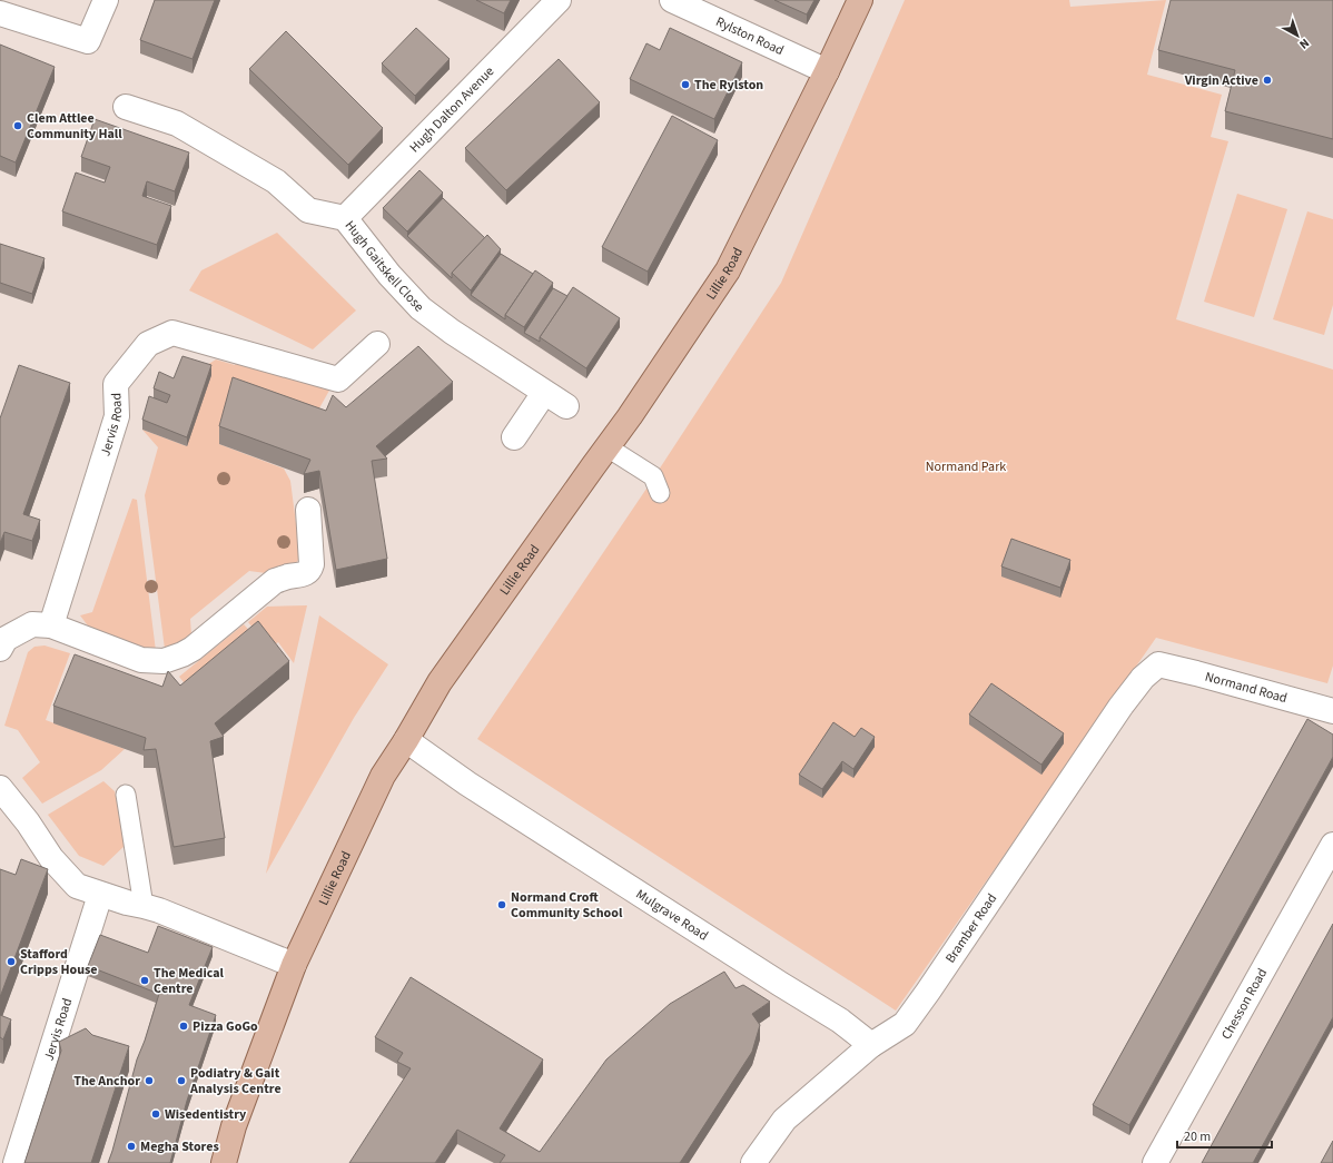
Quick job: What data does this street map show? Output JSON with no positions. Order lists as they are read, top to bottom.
{
  "streets": {
    "main road": ["Lillie Road"],
    "street": [
      "Rylston Road",
      "Hugh Dalton Avenue",
      "Hugh Gaitskell Close",
      "Jervis Road",
      "Normand Road",
      "Mulgrave Road",
      "Bramber Road",
      "Chesson Road"
    ]
  },
  "crossings": [
    ["Rylston Road", "Lillie Road"],
    ["Hugh Dalton Avenue", "Hugh Gaitskell Close"],
    ["Lillie Road", "Mulgrave Road"],
    ["Normand Road", "Bramber Road"],
    ["Mulgrave Road", "Bramber Road"]
  ],
  "parks": ["Normand Park"],
  "places": [
    "Virgin Active",
    "The Rylston",
    "Clem Attlee Community Hall",
    "Normand Croft Community School",
    "Stafford Cripps House",
    "The Medical Centre",
    "Pizza GoGo",
    "The Anchor",
    "Podiatry & Gait Analysis Centre",
    "Wisedentistry",
    "Megha Stores"
  ],
  "scale_bar": "20 m",
  "north": "bottom right"
}
